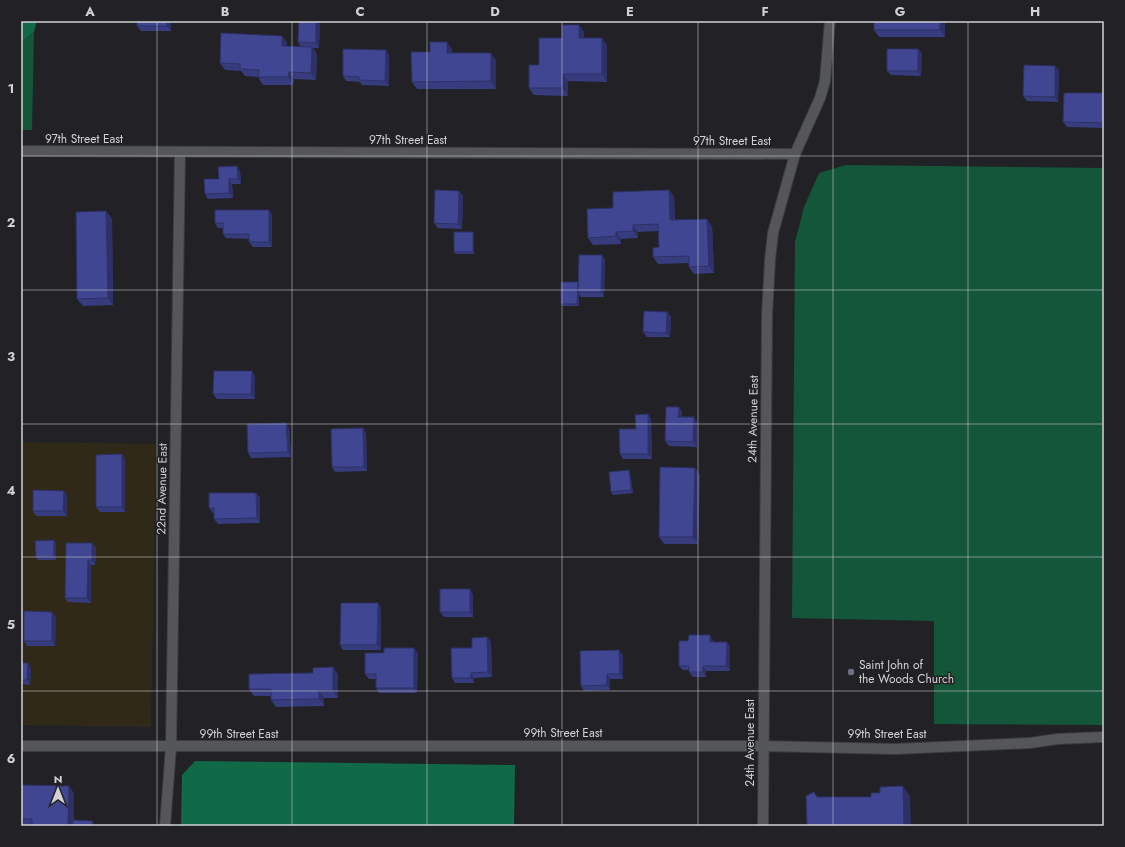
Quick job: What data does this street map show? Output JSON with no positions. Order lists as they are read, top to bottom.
{
  "streets": {
    "street": [
      "97th Street East",
      "24th Avenue East",
      "22nd Avenue East",
      "99th Street East"
    ]
  },
  "crossings": [
    ["97th Street East", "24th Avenue East"],
    ["97th Street East", "22nd Avenue East"],
    ["24th Avenue East", "99th Street East"],
    ["22nd Avenue East", "99th Street East"]
  ],
  "places": ["Saint John of the Woods Church"],
  "north": "top",
  "grid": {
    "columns": [
      "A",
      "B",
      "C",
      "D",
      "E",
      "F",
      "G",
      "H"
    ],
    "rows": [
      "1",
      "2",
      "3",
      "4",
      "5",
      "6"
    ]
  }
}
